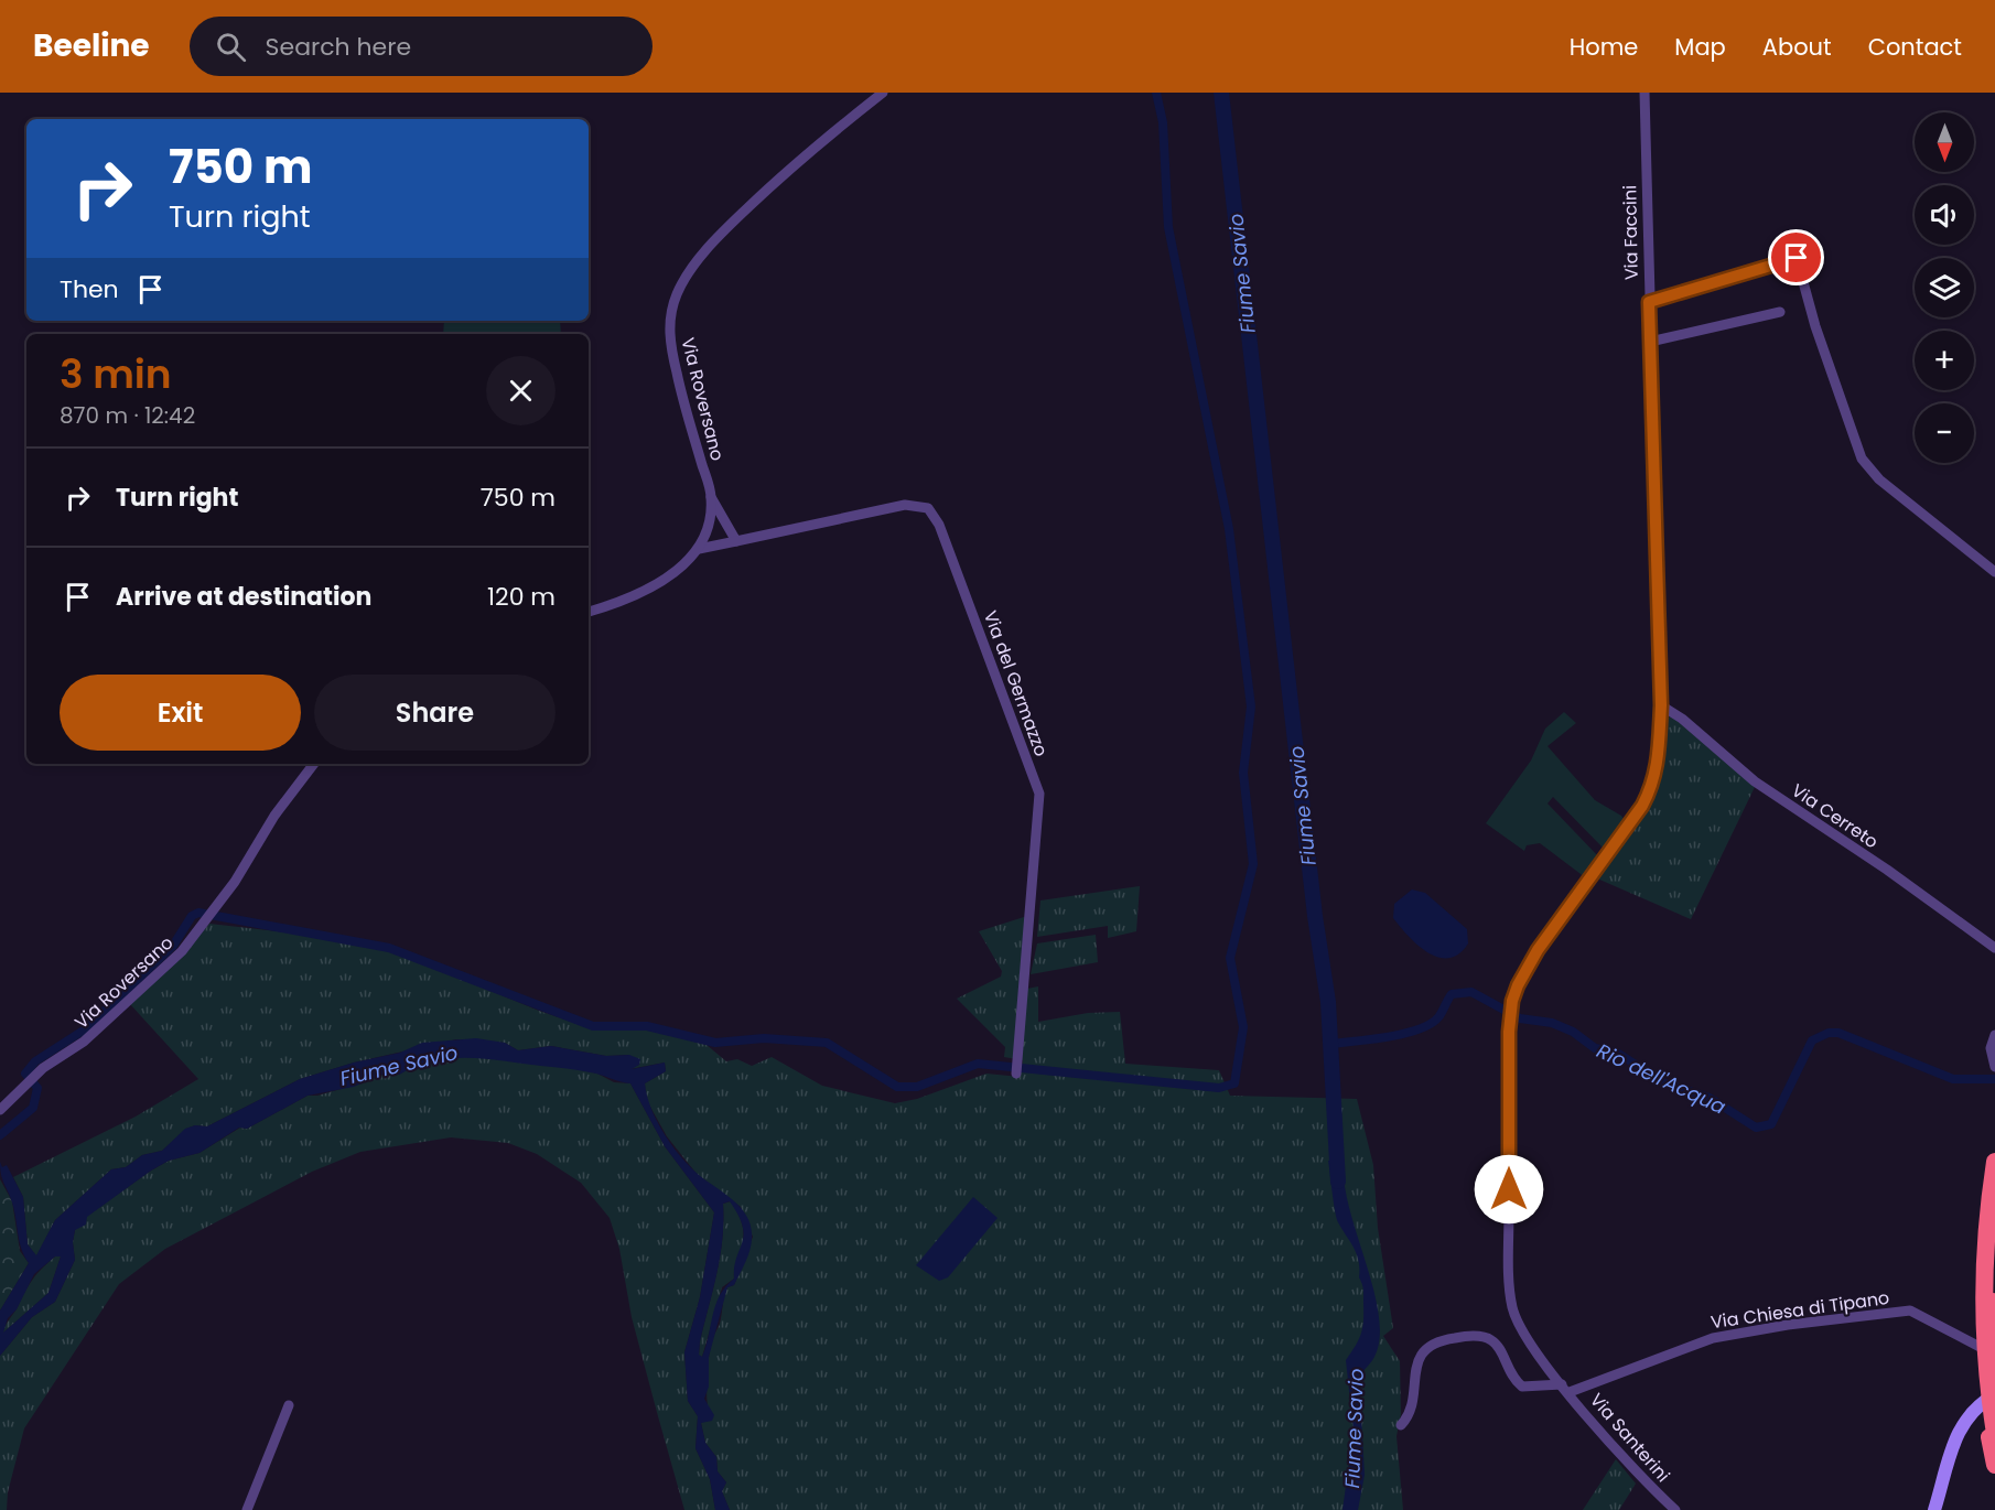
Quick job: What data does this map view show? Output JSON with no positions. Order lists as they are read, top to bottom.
{
  "streets": {
    "street": [
      "Via Faccini",
      "Via Roversano",
      "Via del Germazzo",
      "Via Cerreto",
      "Via Chiesa di Tipano",
      "Via Santerini"
    ]
  },
  "crossings": [
    ["Via Faccini", "Via Cerreto"],
    ["Via Faccini", "Via Chiesa di Tipano"],
    ["Via Faccini", "Via Santerini"],
    ["Via Roversano", "Via del Germazzo"],
    ["Via Chiesa di Tipano", "Via Santerini"]
  ],
  "water": ["Fiume Savio", "Rio dell'Acqua"],
  "north": "bottom",
  "page": {
    "header": "Beeline",
    "search": "Search here",
    "nav": [
      "Home",
      "Map",
      "About",
      "Contact"
    ],
    "map_buttons": ["+", "−"],
    "turn": ["750 m", "Turn right"],
    "then": "Then",
    "heading": ["3 min", "870 m · 12:42"],
    "list": [
      {
        "name": "Turn right",
        "value": "750 m"
      },
      {
        "name": "Arrive at destination",
        "value": "120 m"
      }
    ],
    "buttons": ["Exit", "Share"]
  }
}
